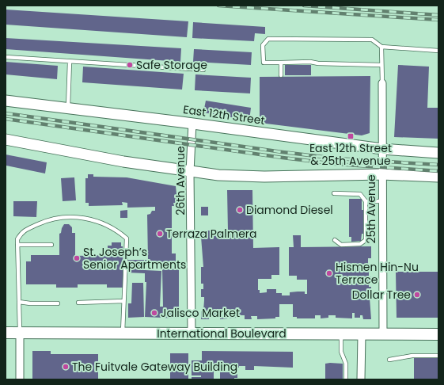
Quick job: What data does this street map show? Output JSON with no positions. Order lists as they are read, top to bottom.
{
  "streets": {
    "main road": ["East 12th Street", "International Boulevard"],
    "street": ["26th Avenue", "25th Avenue"]
  },
  "crossings": [
    ["East 12th Street", "26th Avenue"],
    ["East 12th Street", "25th Avenue"],
    ["26th Avenue", "International Boulevard"],
    ["25th Avenue", "International Boulevard"]
  ],
  "places": {
    "other": [
      "Safe Storage",
      "Diamond Diesel",
      "Terraza Palmera",
      "St. Joseph’s Senior Apartments",
      "Hismen Hin-Nu Terrace",
      "Dollar Tree",
      "Jalisco Market",
      "The Fuitvale Gateway Building"
    ],
    "transit": ["East 12th Street & 25th Avenue"]
  }
}
